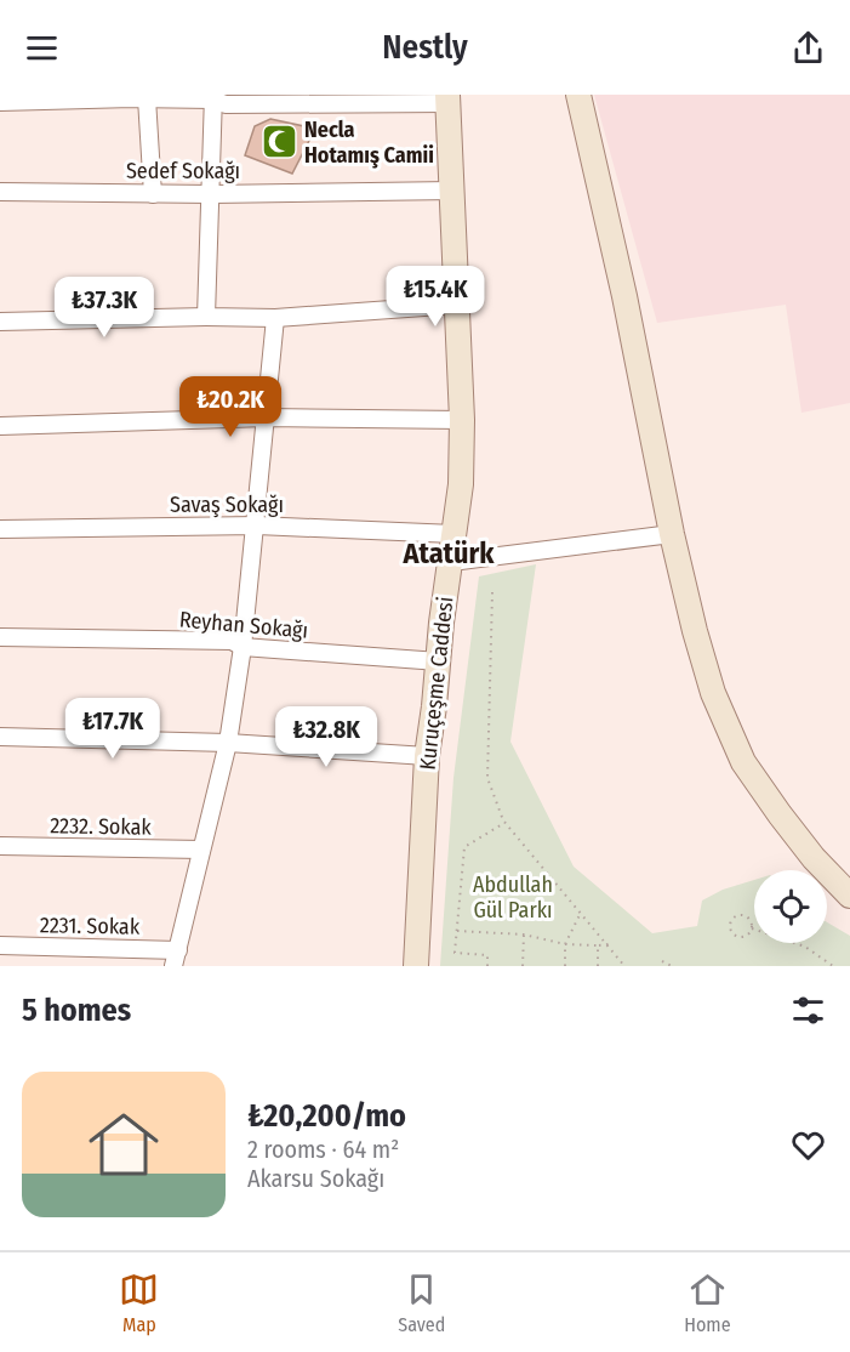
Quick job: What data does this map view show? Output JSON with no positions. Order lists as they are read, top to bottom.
{
  "streets": {
    "street": [
      "Sedef Sokağı",
      "Savaş Sokağı",
      "Reyhan Sokağı",
      "Kuruçeşme Caddesi",
      "2232. Sokak",
      "2231. Sokak"
    ]
  },
  "crossings": [
    ["Sedef Sokağı", "Kuruçeşme Caddesi"],
    ["Savaş Sokağı", "Kuruçeşme Caddesi"],
    ["Reyhan Sokağı", "Kuruçeşme Caddesi"]
  ],
  "districts": ["Atatürk"],
  "parks": ["Abdullah Gül Parkı"],
  "places": {
    "mosque": ["Necla Hotamış Camii"]
  },
  "page": {
    "header": "Nestly",
    "price": [
      "₺15.4K",
      "₺37.3K",
      "₺20.2K",
      "₺17.7K",
      "₺32.8K"
    ],
    "heading": "5 homes",
    "list": [
      {
        "name": "₺20,200/mo",
        "note": "2 rooms · 64 m² · Akarsu Sokağı"
      }
    ],
    "tabs": ["Map", "Saved", "Home"]
  }
}
